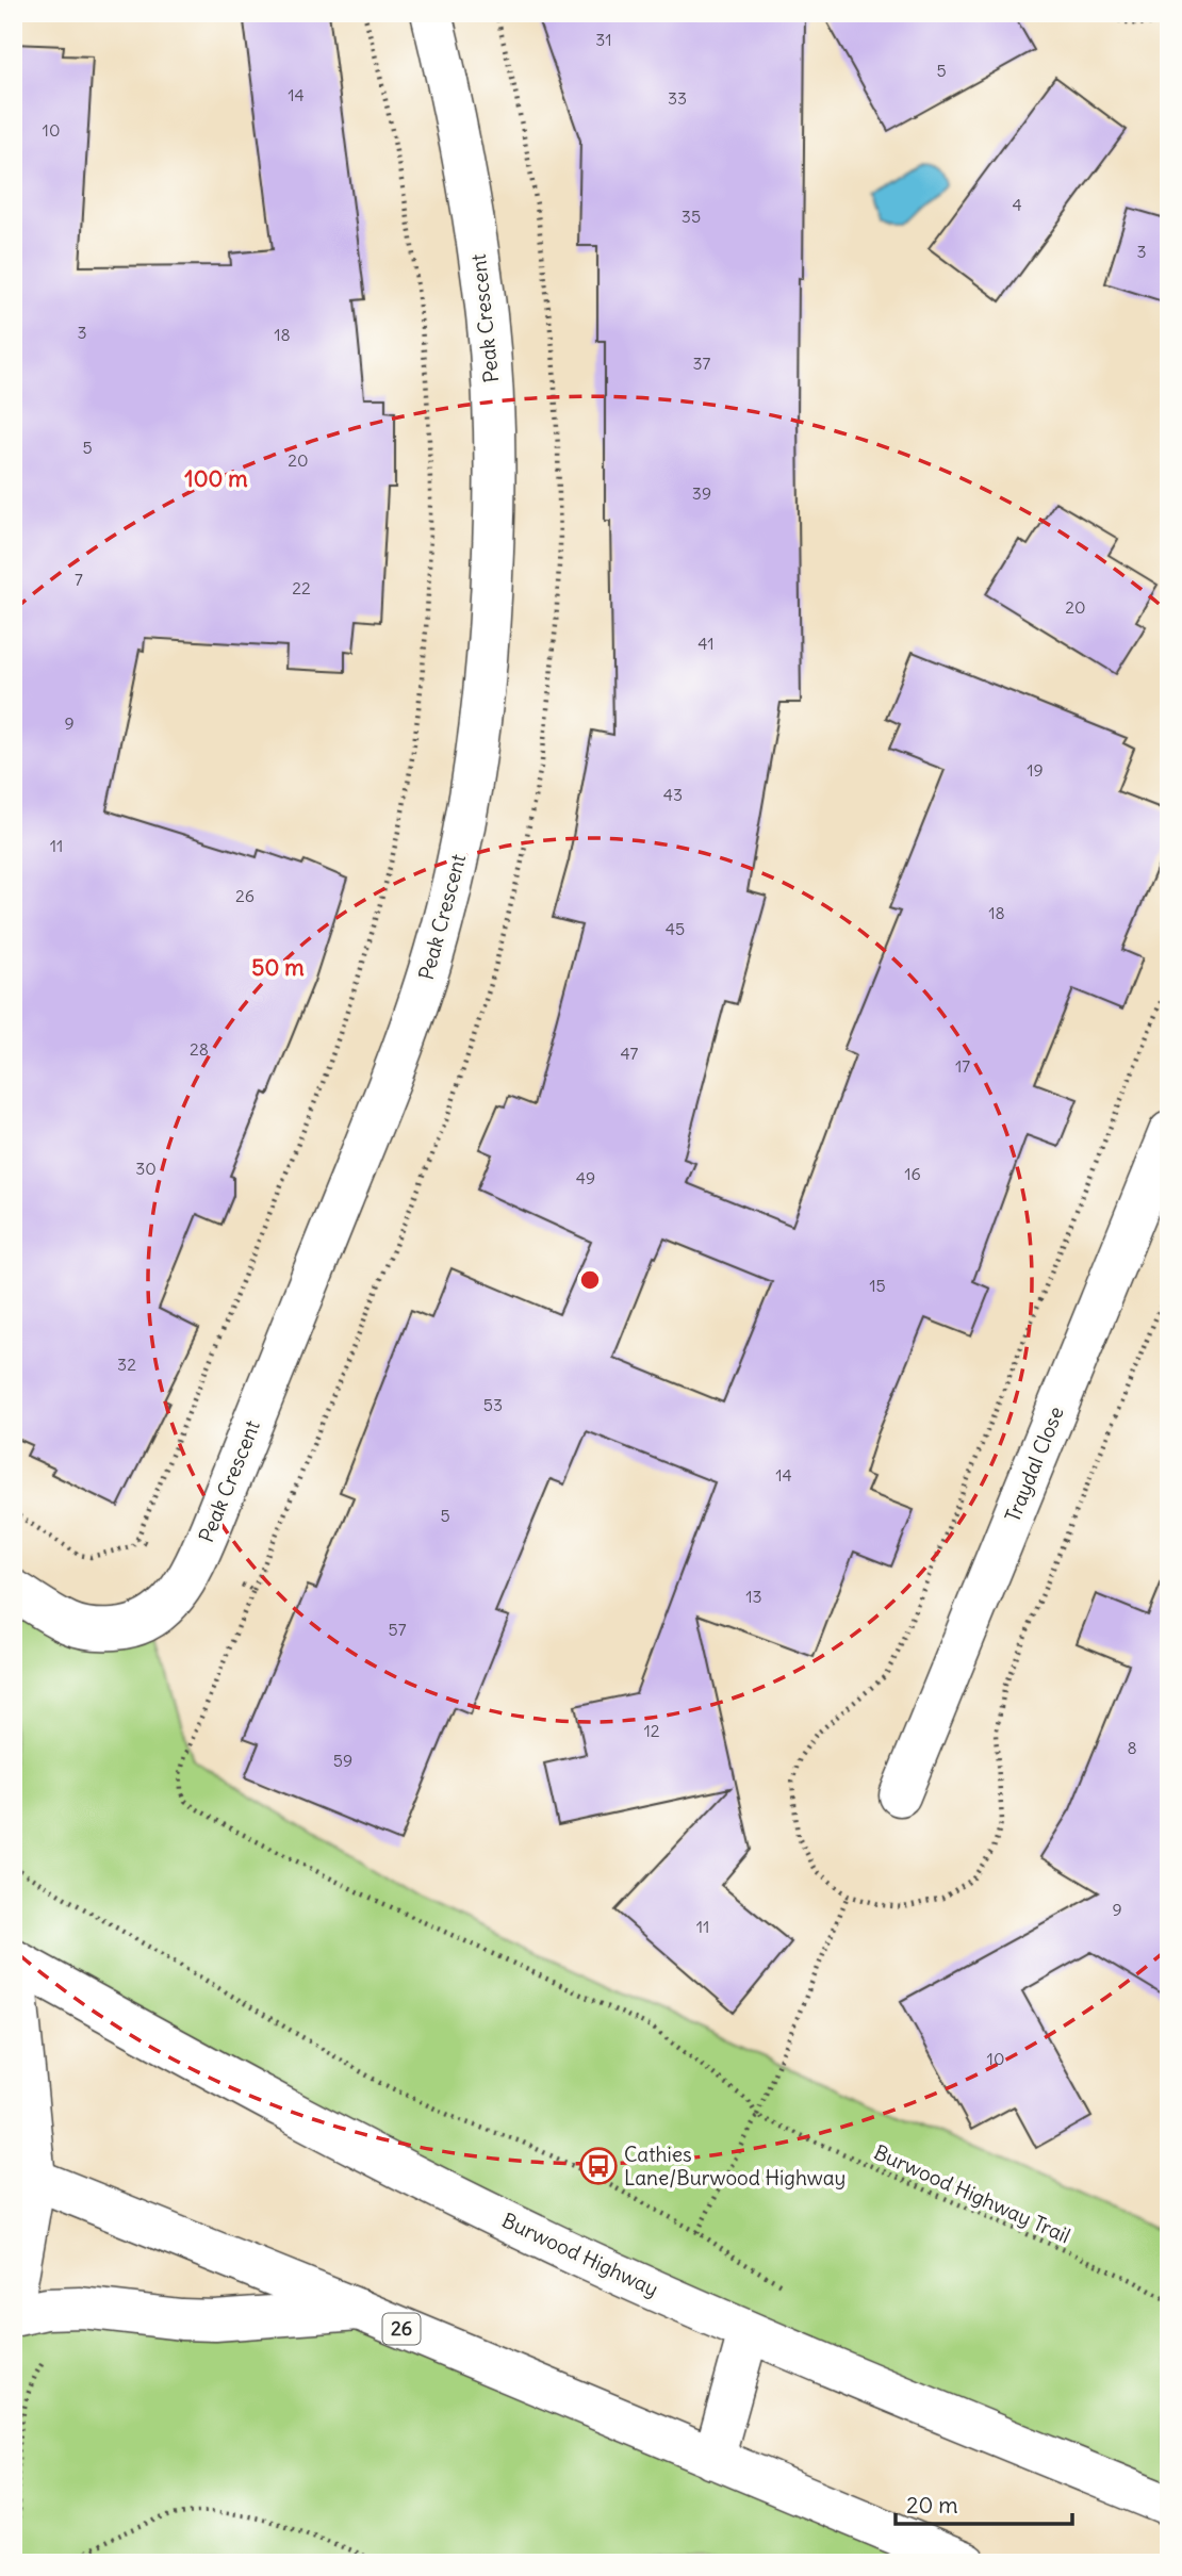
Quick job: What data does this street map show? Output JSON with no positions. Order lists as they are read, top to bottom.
{
  "streets": {
    "main road": [
      "Peak Crescent",
      "Traydal Close",
      "Burwood Highway",
      "26"
    ],
    "path": ["Burwood Highway Trail"]
  },
  "places": {
    "bus stop": ["Cathies Lane/Burwood Highway"]
  },
  "house_numbers": [
    "31",
    "5",
    "14",
    "33",
    "10",
    "4",
    "35",
    "3",
    "3",
    "18",
    "37",
    "5",
    "20",
    "39",
    "7",
    "22",
    "20",
    "41",
    "9",
    "19",
    "43",
    "11",
    "26",
    "18",
    "45",
    "28",
    "47",
    "17",
    "30",
    "16",
    "49",
    "15",
    "32",
    "53",
    "14",
    "5",
    "13",
    "57",
    "12",
    "8",
    "59",
    "9",
    "11",
    "10"
  ],
  "scale_bar": "20 m",
  "rings": ["100 m", "50 m"]
}
